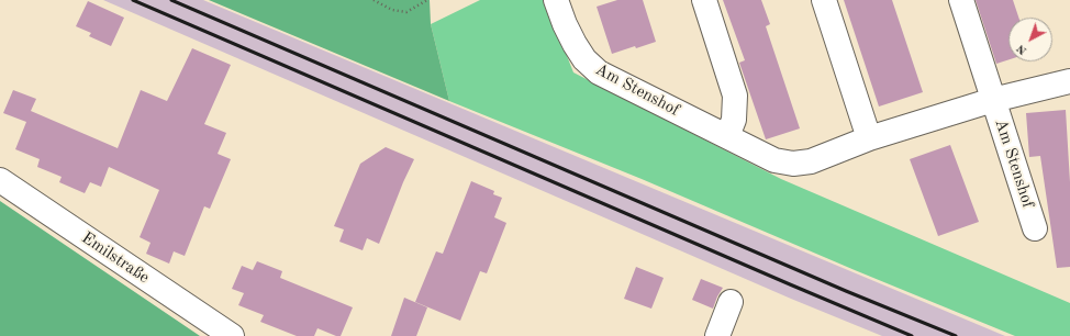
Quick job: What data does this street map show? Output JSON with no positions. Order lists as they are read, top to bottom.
{
  "streets": {
    "street": ["Am Stenshof", "Emilstraße"]
  },
  "north": "bottom left"
}
